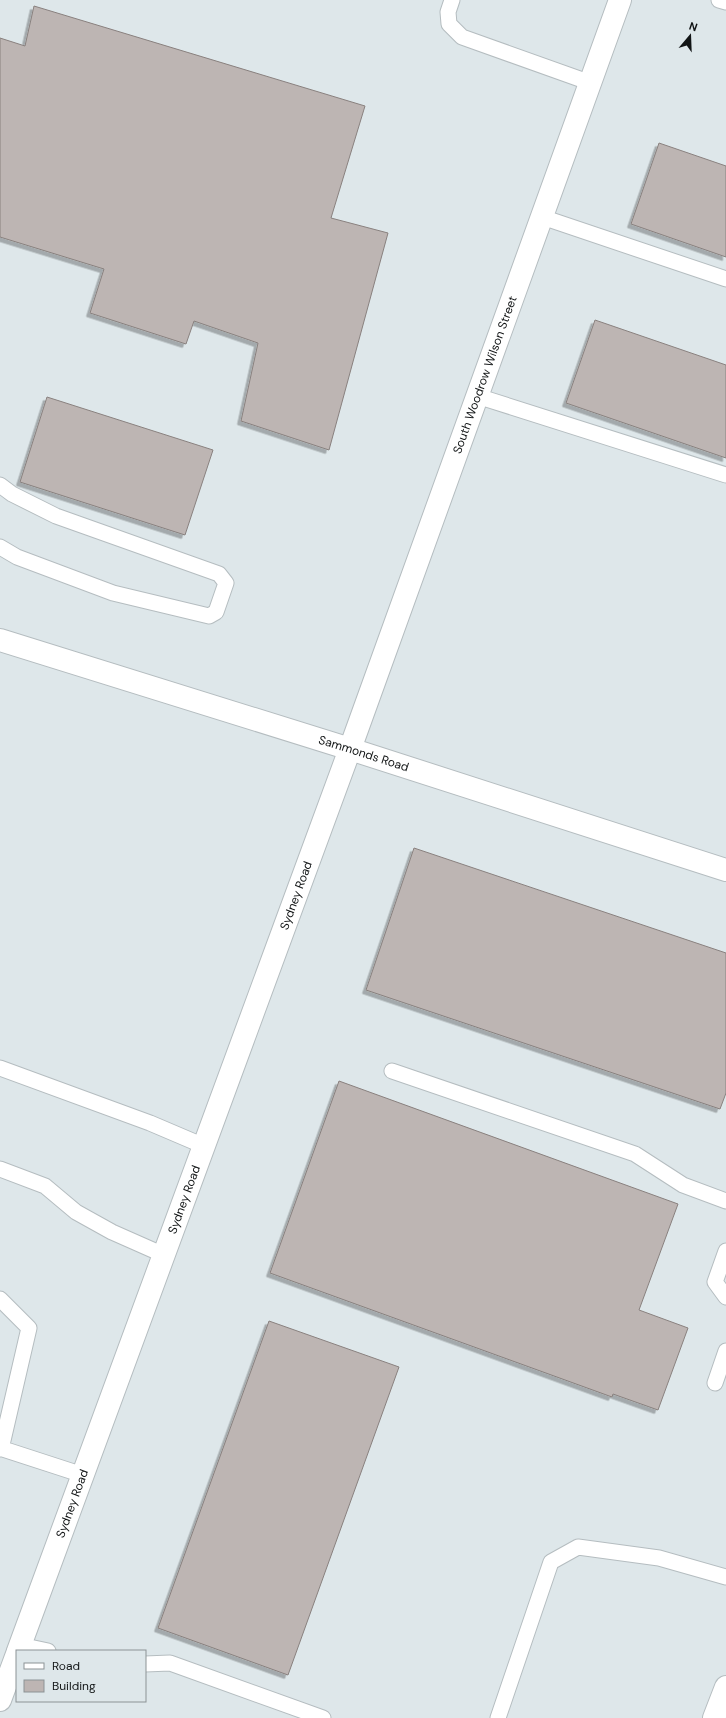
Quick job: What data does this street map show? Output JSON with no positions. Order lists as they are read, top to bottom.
{
  "streets": {
    "street": ["South Woodrow Wilson Street", "Sammonds Road", "Sydney Road"]
  },
  "crossings": [
    ["South Woodrow Wilson Street", "Sammonds Road"],
    ["South Woodrow Wilson Street", "Sydney Road"],
    ["Sammonds Road", "Sydney Road"]
  ],
  "legend": ["Road", "Building"],
  "north": "top"
}
